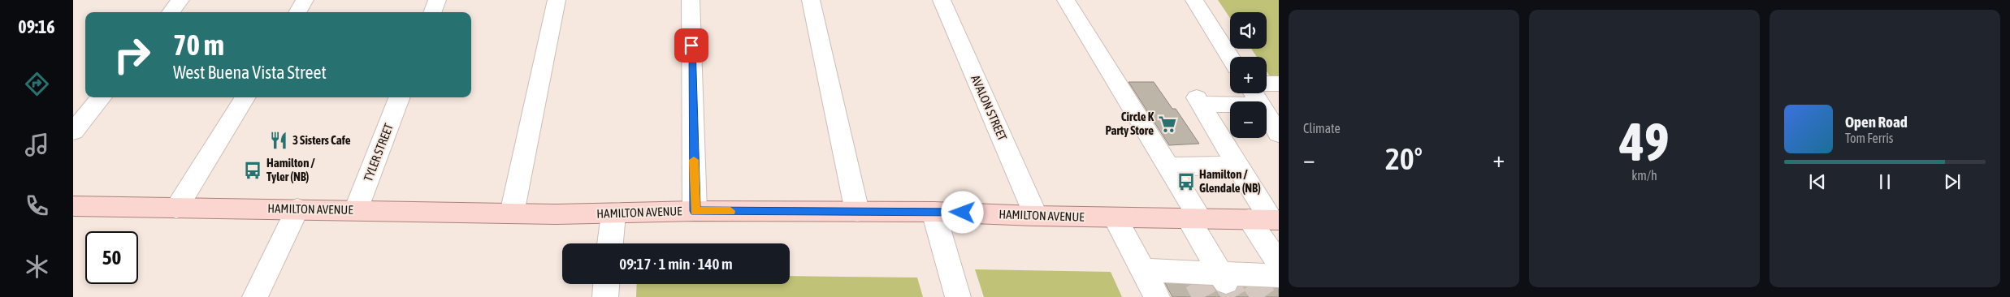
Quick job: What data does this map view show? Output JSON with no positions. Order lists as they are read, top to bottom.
{
  "streets": {
    "main road": ["HAMILTON AVENUE"],
    "street": ["AVALON STREET", "TYLER STREET"]
  },
  "crossings": [
    ["AVALON STREET", "HAMILTON AVENUE"],
    ["TYLER STREET", "HAMILTON AVENUE"]
  ],
  "places": {
    "supermarket": ["Circle K Party Store"],
    "restaurant": ["3 Sisters Cafe"],
    "bus stop": ["Hamilton / Tyler (NB)", "Hamilton / Glendale (NB)"]
  },
  "page": {
    "tabs": "09:16",
    "tile": [
      "Climate",
      ["49", "km/h"]
    ],
    "map_buttons": ["+", "−"],
    "turn": ["70 m", "West Buena Vista Street"],
    "song": ["Open Road", "Tom Ferris"],
    "heat": ["−", "20°", "+"],
    "limit": "50",
    "trip": "09:17 · 1 min · 140 m"
  }
}
